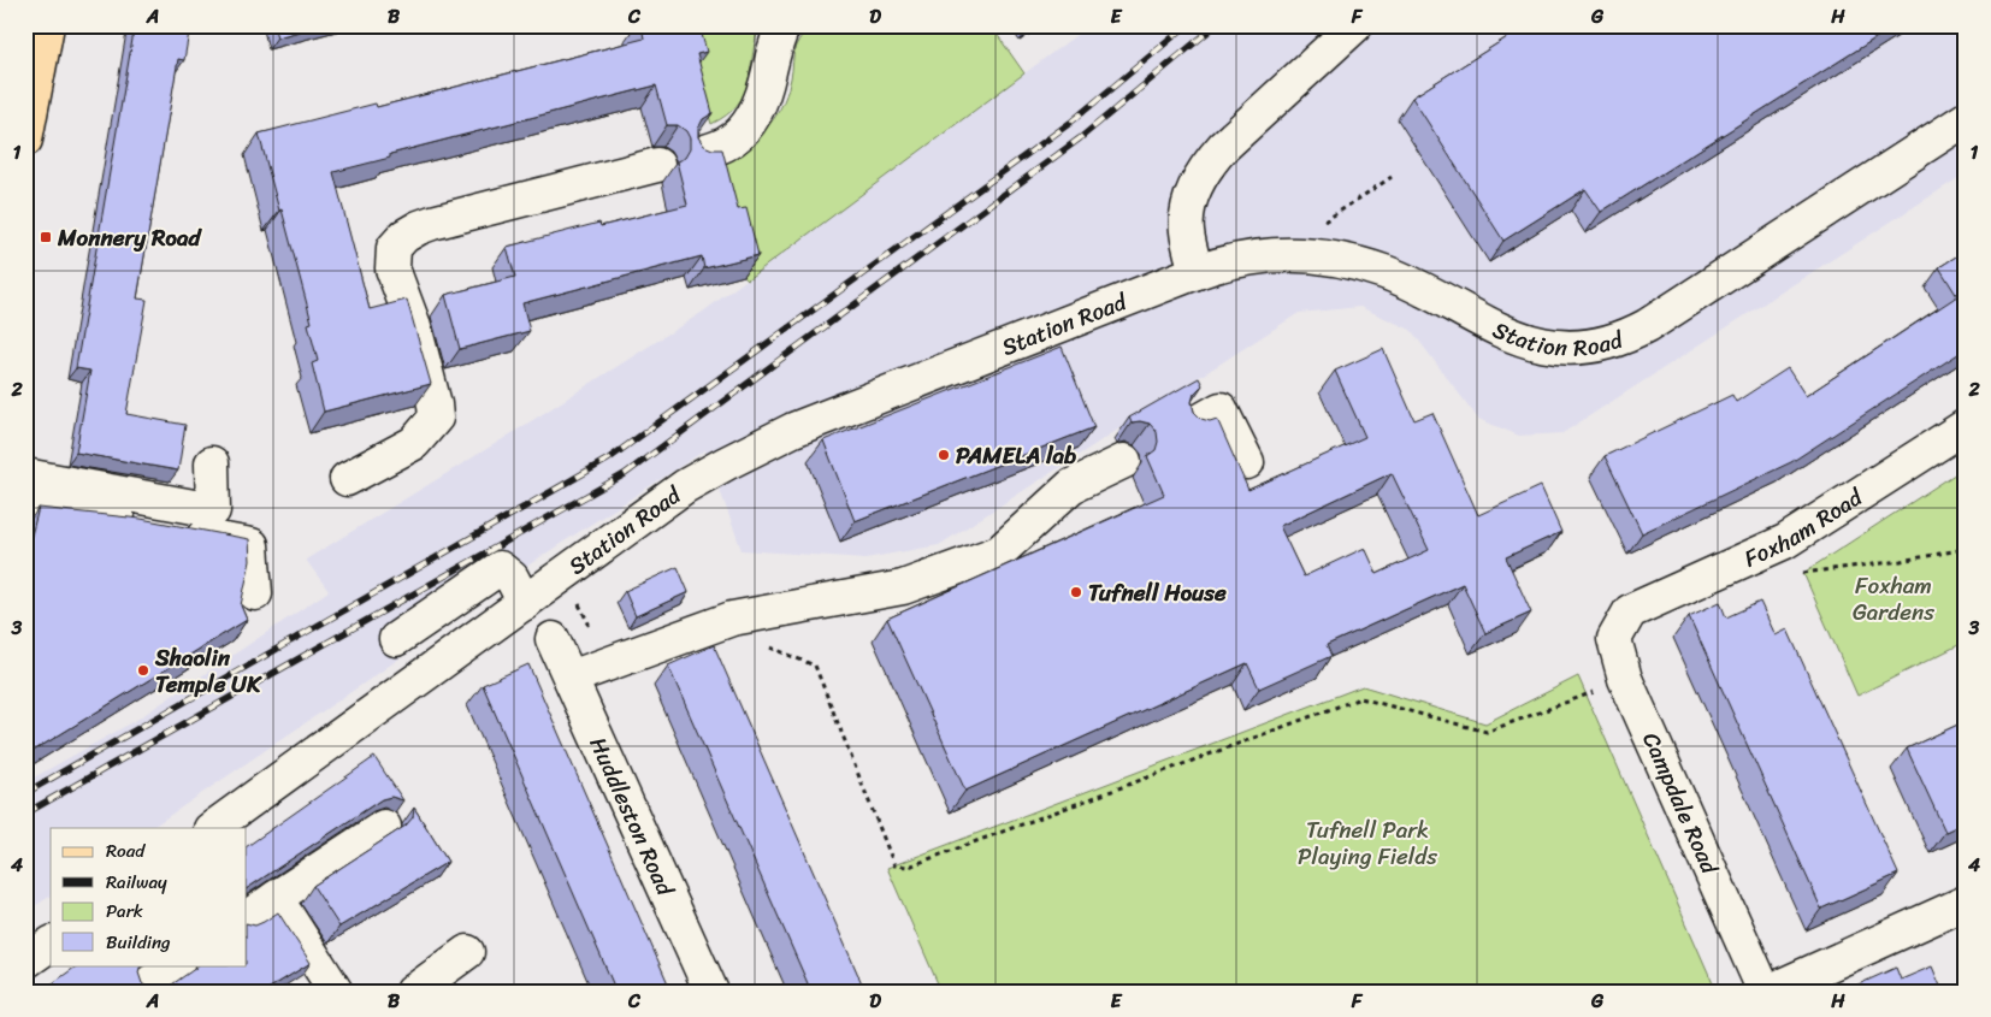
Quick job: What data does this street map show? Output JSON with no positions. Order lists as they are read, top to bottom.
{
  "streets": {
    "street": [
      "Station Road",
      "Foxham Road",
      "Campdale Road",
      "Huddleston Road"
    ]
  },
  "crossings": [
    ["Foxham Road", "Campdale Road"]
  ],
  "parks": ["Foxham Gardens", "Tufnell Park Playing Fields"],
  "places": {
    "transit": ["Monnery Road"],
    "other": ["PAMELA lab", "Tufnell House", "Shaolin Temple UK"]
  },
  "legend": [
    "Road",
    "Railway",
    "Park",
    "Building"
  ],
  "grid": {
    "columns": [
      "A",
      "B",
      "C",
      "D",
      "E",
      "F",
      "G",
      "H"
    ],
    "rows": [
      "1",
      "2",
      "3",
      "4"
    ]
  }
}
